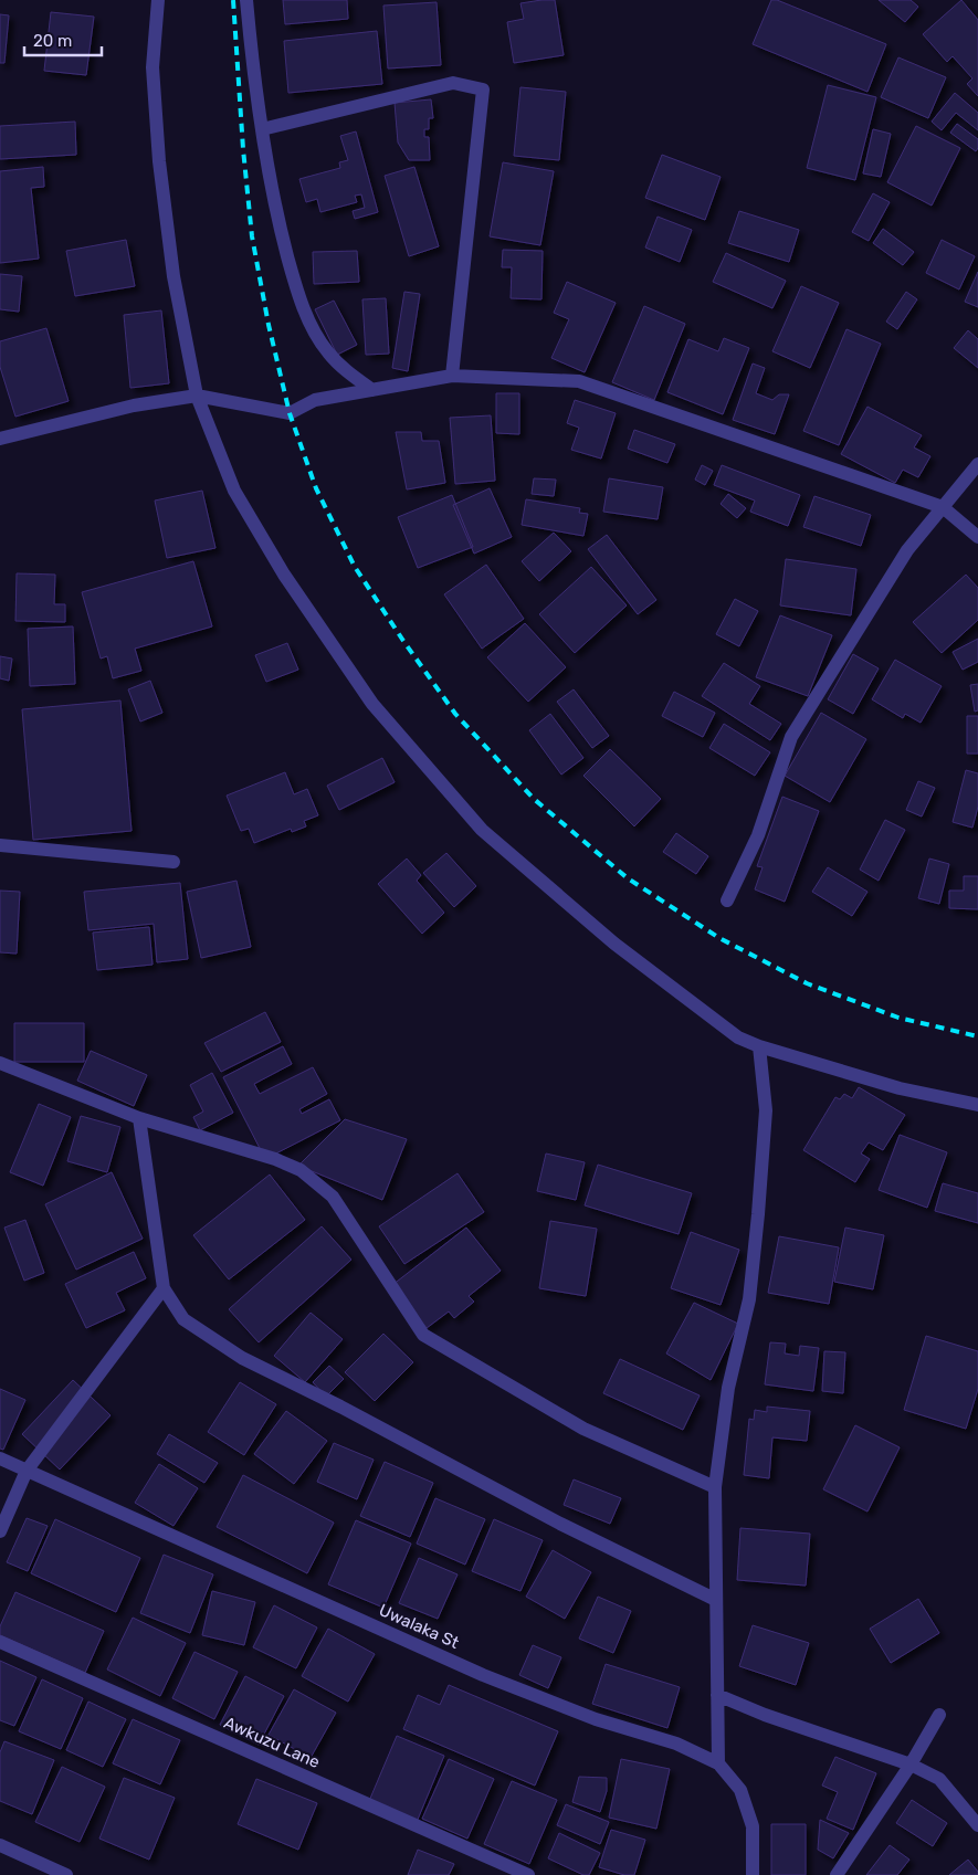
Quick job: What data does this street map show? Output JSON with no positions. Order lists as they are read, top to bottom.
{
  "streets": {
    "street": ["Uwalaka St", "Awkuzu Lane"]
  },
  "scale_bar": "20 m"
}
